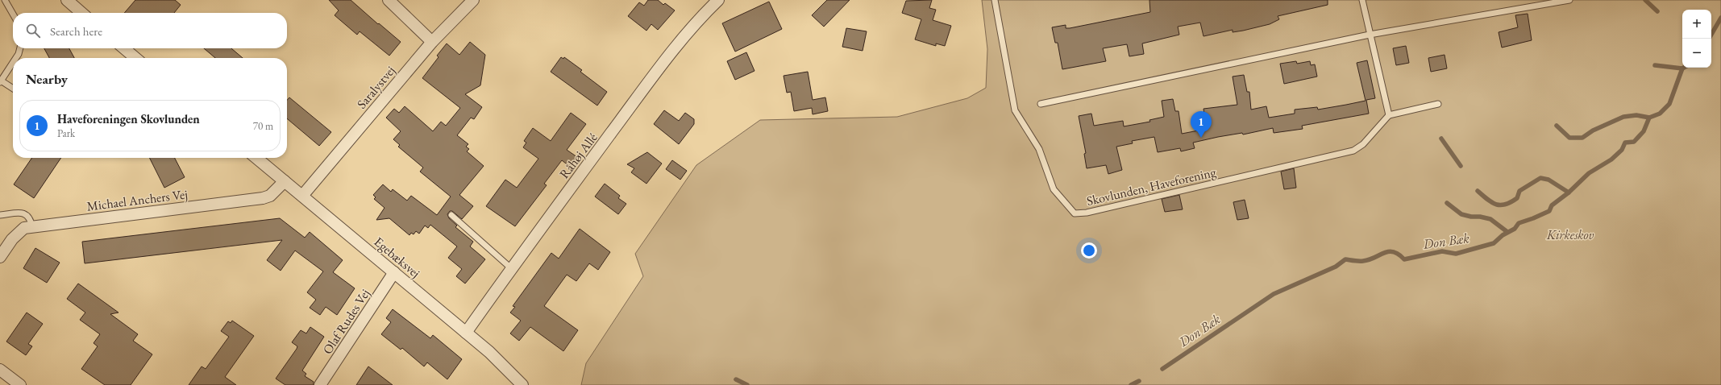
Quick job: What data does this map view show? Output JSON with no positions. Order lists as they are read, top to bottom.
{
  "streets": {
    "street": [
      "Saralystvej",
      "Råhøj Allé",
      "Michael Anchers Vej",
      "Egebæksvej",
      "Olaf Rudes Vej"
    ],
    "lane": ["Skovlunden, Haveforening"]
  },
  "crossings": [
    ["Saralystvej", "Egebæksvej"],
    ["Råhøj Allé", "Egebæksvej"],
    ["Michael Anchers Vej", "Egebæksvej"],
    ["Egebæksvej", "Olaf Rudes Vej"]
  ],
  "water": ["Don Bæk"],
  "parks": ["Kirkeskov"],
  "page": {
    "map_buttons": ["+", "−"],
    "search": "Search here",
    "heading": "Nearby",
    "list": [
      {
        "mark": "1",
        "name": "Haveforeningen Skovlunden",
        "note": "Park",
        "value": "70 m"
      }
    ],
    "pins": "1"
  }
}
